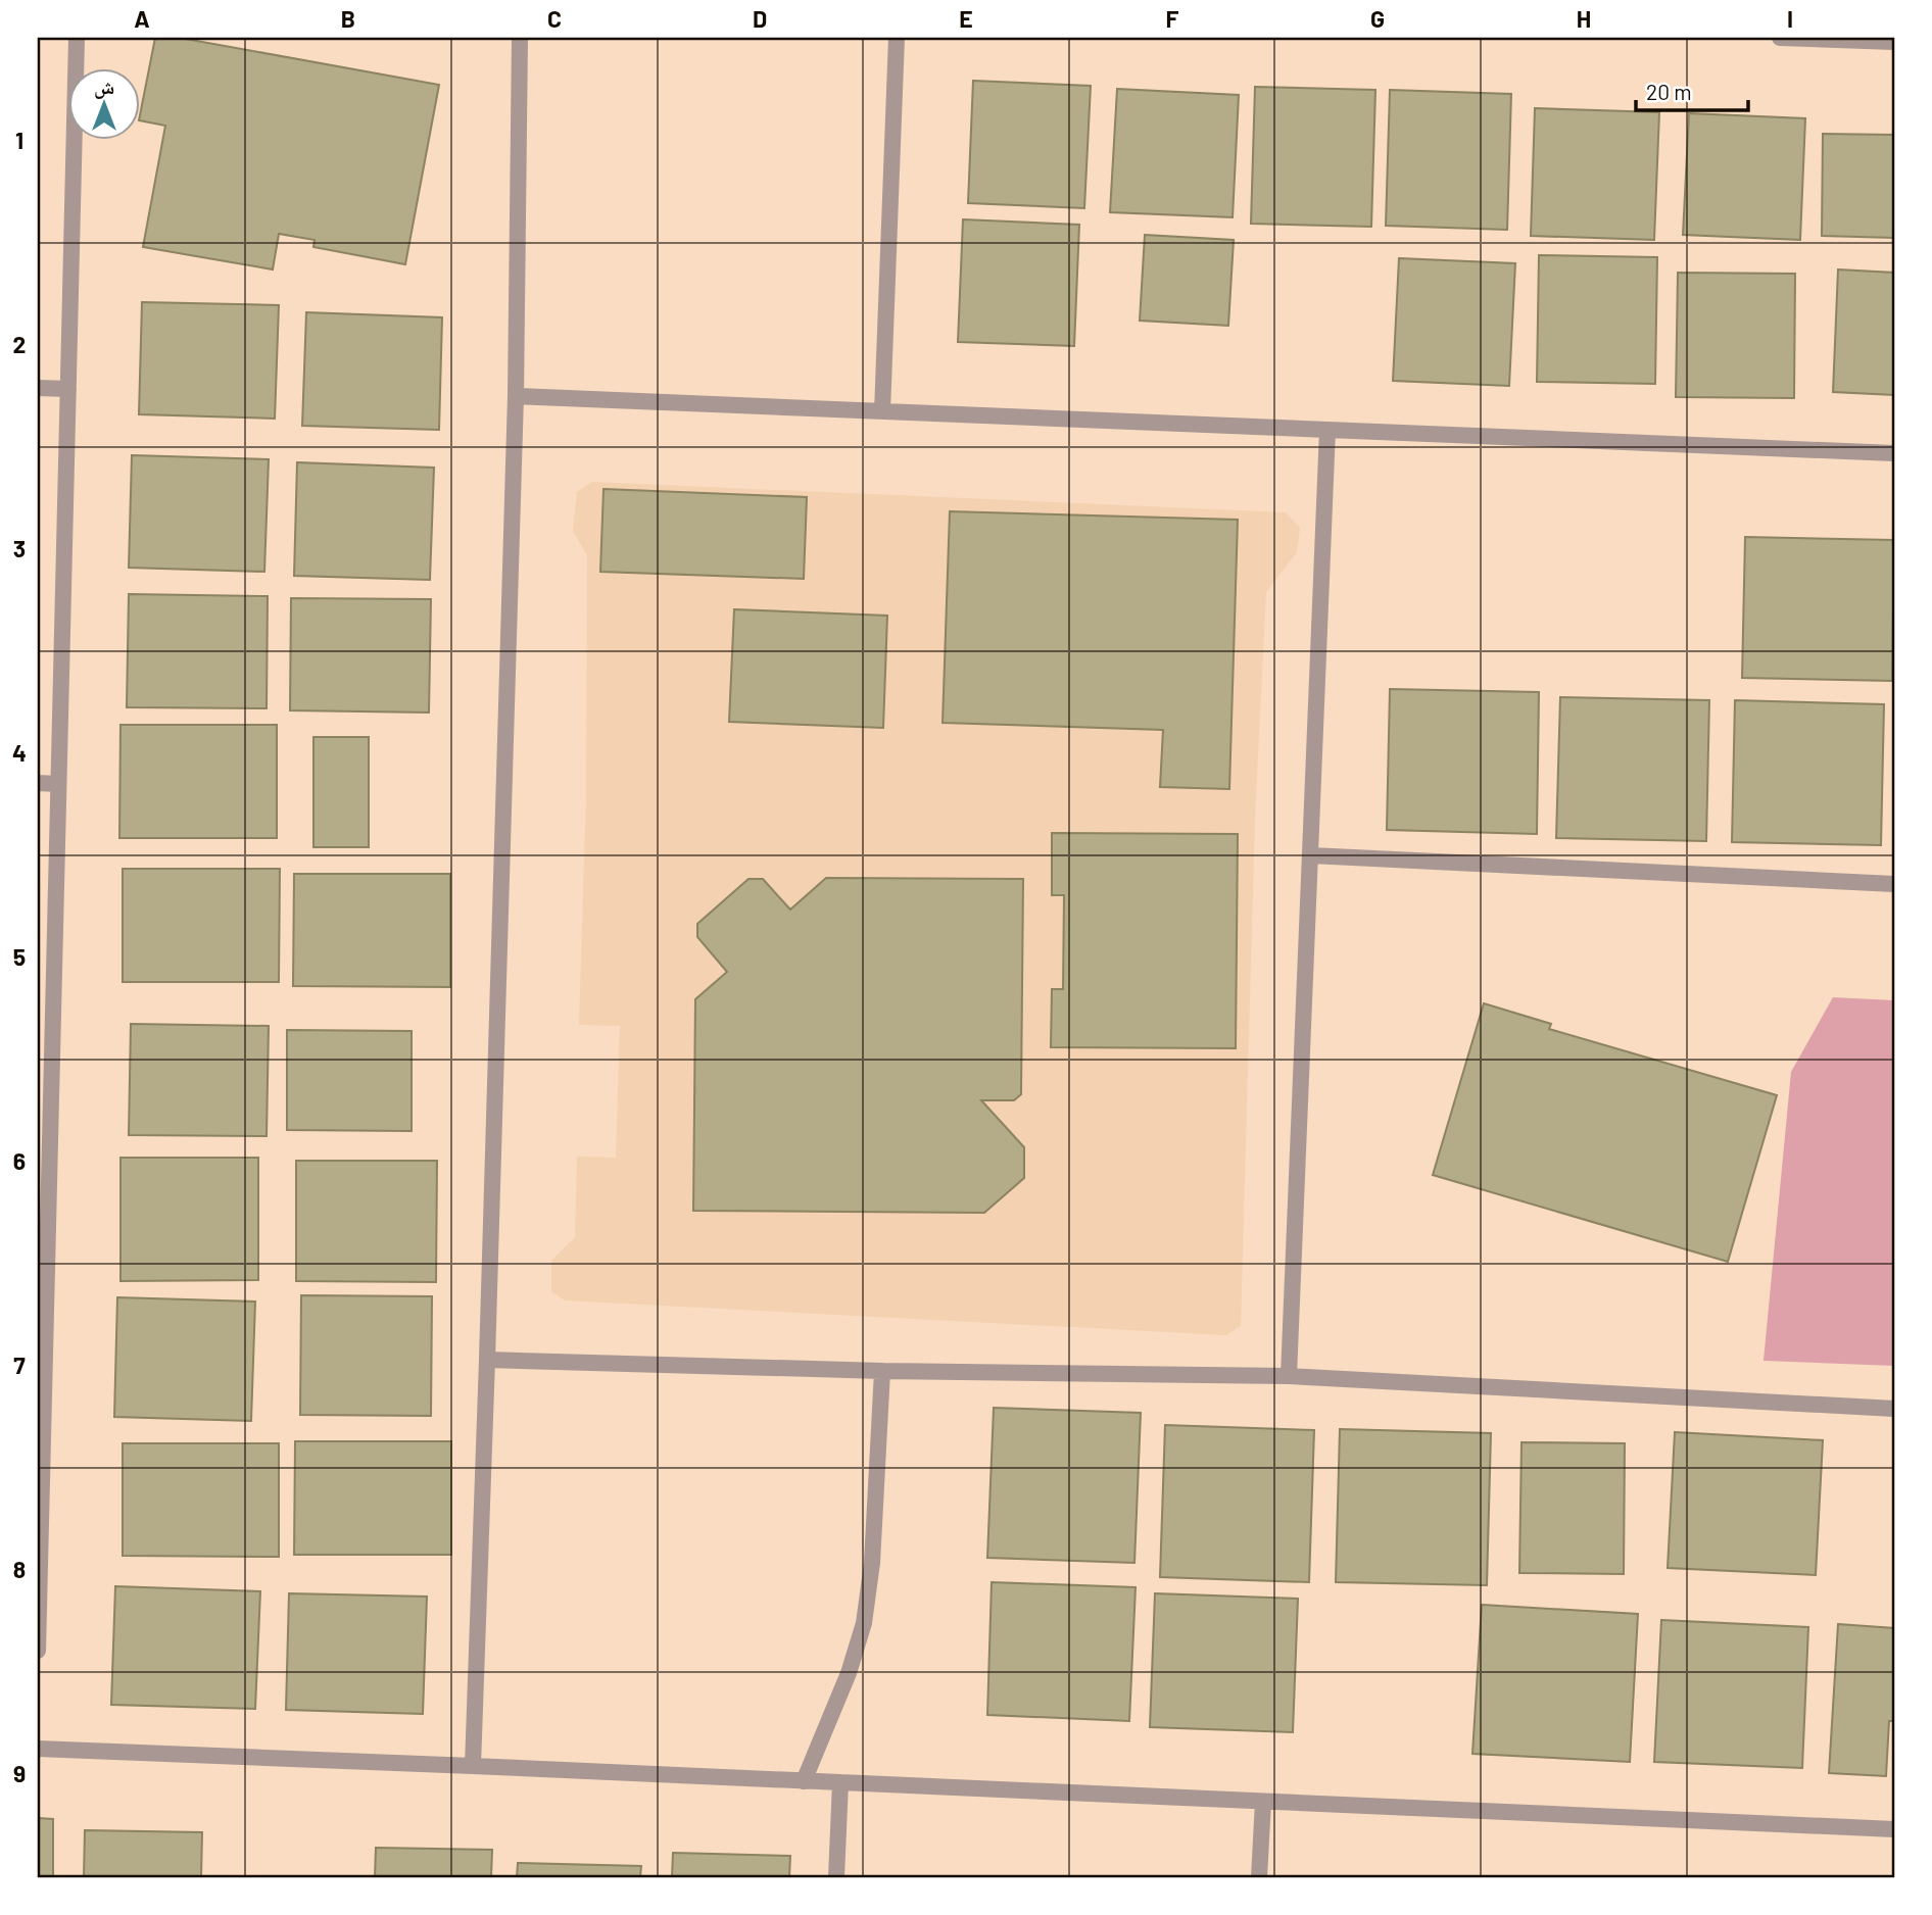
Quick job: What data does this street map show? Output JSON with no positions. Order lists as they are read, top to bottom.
{
  "scale_bar": "20 m",
  "north": "top",
  "grid": {
    "columns": [
      "A",
      "B",
      "C",
      "D",
      "E",
      "F",
      "G",
      "H",
      "I"
    ],
    "rows": [
      "1",
      "2",
      "3",
      "4",
      "5",
      "6",
      "7",
      "8",
      "9"
    ]
  }
}
